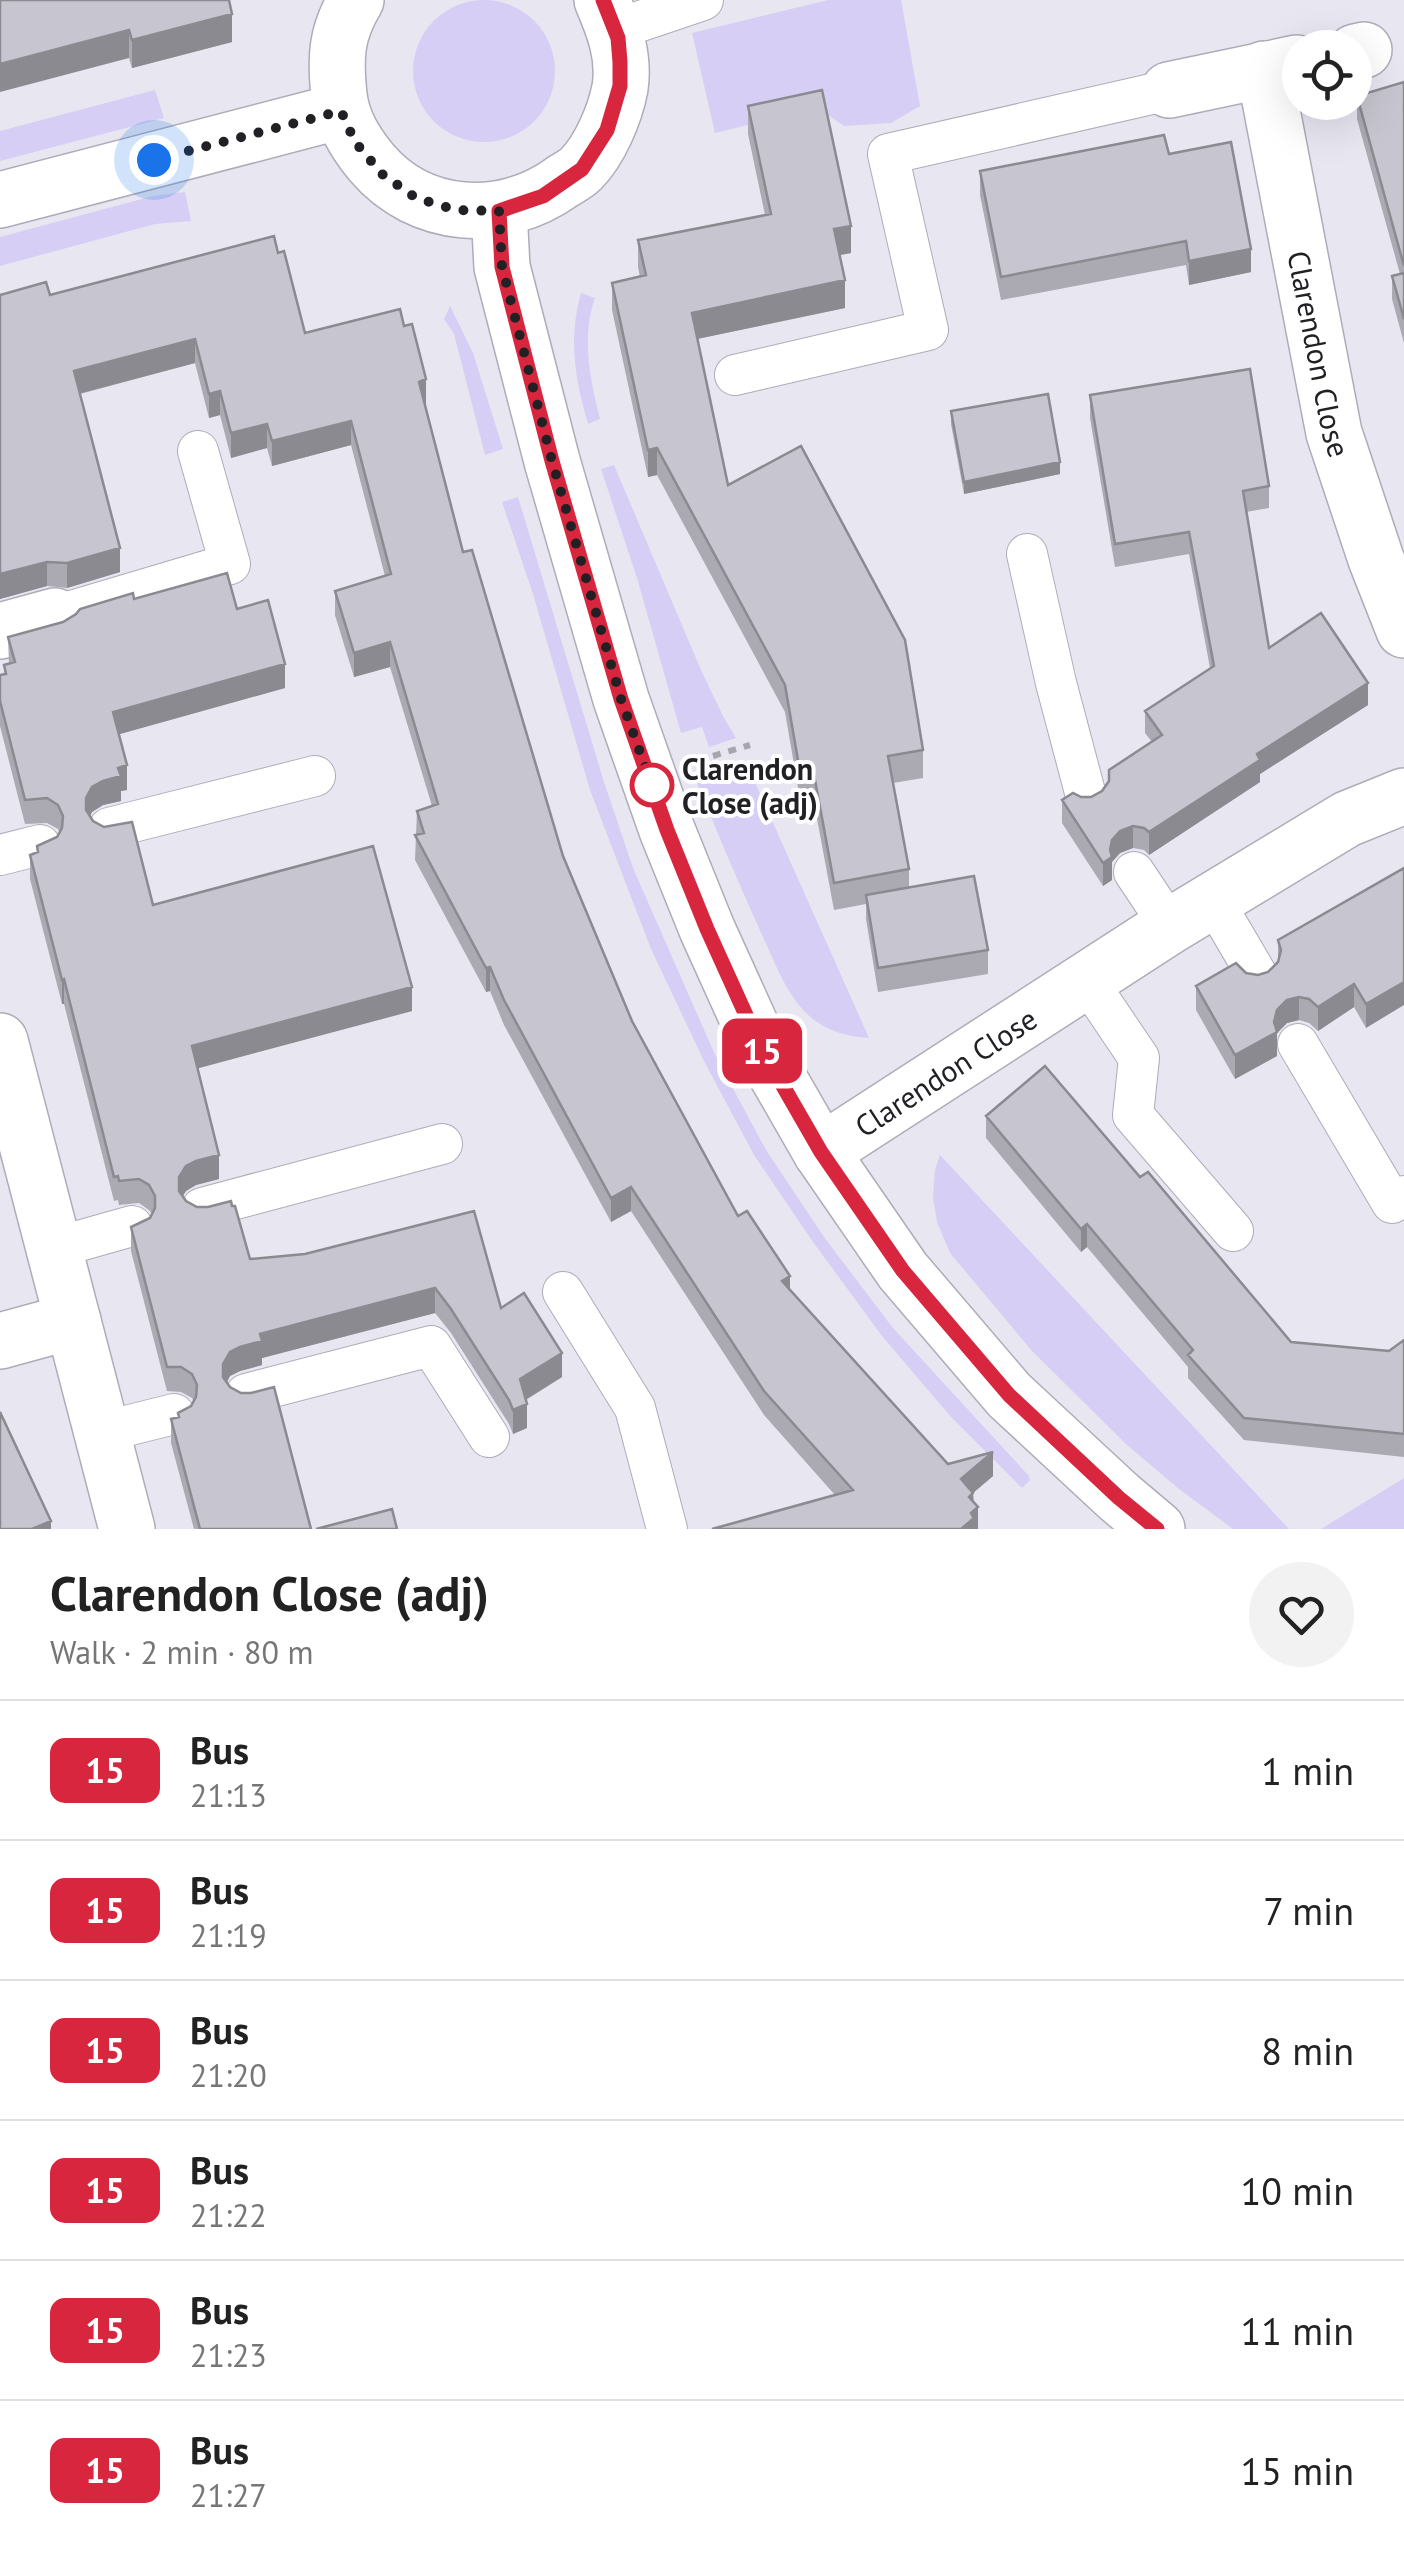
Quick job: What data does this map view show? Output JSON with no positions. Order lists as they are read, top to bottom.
{
  "streets": {
    "street": ["Clarendon Close"]
  },
  "places": ["Clarendon Close (adj)"],
  "lines": ["bus line 15"],
  "page": {
    "on_map": "15",
    "heading": ["Clarendon Close (adj)", "Walk · 2 min · 80 m"],
    "list": [
      {
        "mark": "15",
        "name": "Bus",
        "note": "21:13",
        "value": "1 min"
      },
      {
        "mark": "15",
        "name": "Bus",
        "note": "21:19",
        "value": "7 min"
      },
      {
        "mark": "15",
        "name": "Bus",
        "note": "21:20",
        "value": "8 min"
      },
      {
        "mark": "15",
        "name": "Bus",
        "note": "21:22",
        "value": "10 min"
      },
      {
        "mark": "15",
        "name": "Bus",
        "note": "21:23",
        "value": "11 min"
      },
      {
        "mark": "15",
        "name": "Bus",
        "note": "21:27",
        "value": "15 min"
      }
    ]
  }
}
